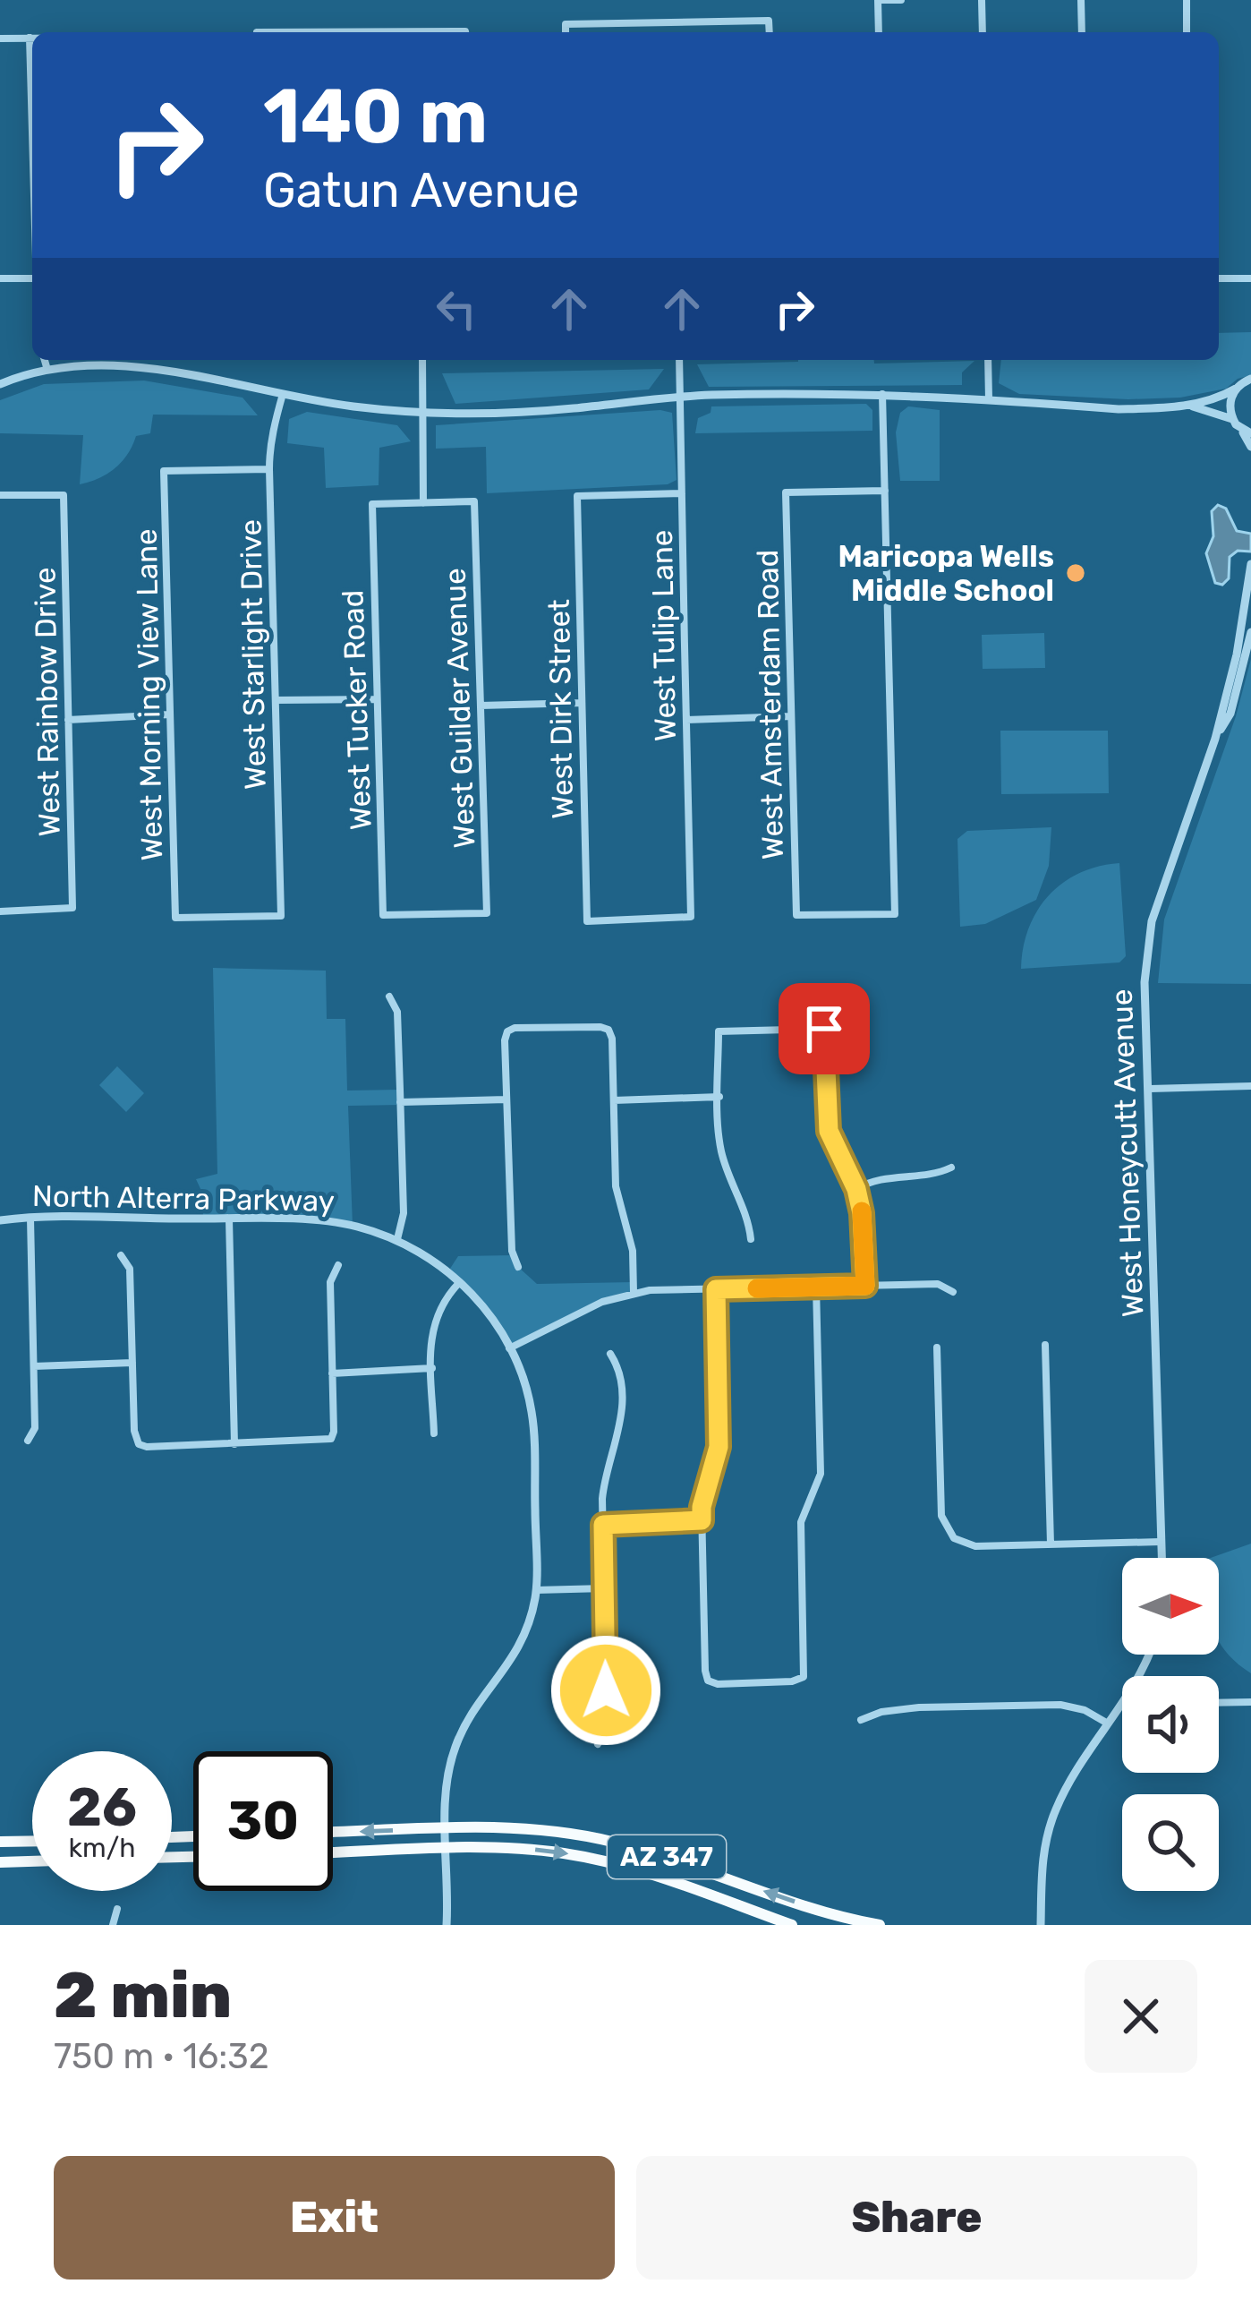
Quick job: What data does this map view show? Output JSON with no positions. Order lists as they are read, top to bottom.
{
  "streets": {
    "highway": ["AZ 347"],
    "street": [
      "West Tulip Lane",
      "West Starlight Drive",
      "West Morning View Lane",
      "West Rainbow Drive",
      "West Amsterdam Road",
      "West Guilder Avenue",
      "West Dirk Street",
      "West Tucker Road",
      "West Honeycutt Avenue",
      "North Alterra Parkway"
    ]
  },
  "crossings": [
    ["West Tulip Lane", "West Dirk Street"],
    ["West Starlight Drive", "West Morning View Lane"],
    ["West Guilder Avenue", "West Tucker Road"],
    ["North Alterra Parkway", "AZ 347"]
  ],
  "places": ["Maricopa Wells Middle School"],
  "north": "right",
  "page": {
    "turn": ["140 m", "Gatun Avenue"],
    "speed": "26 km/h",
    "limit": "30",
    "heading": ["2 min", "750 m · 16:32"],
    "buttons": ["Exit", "Share"]
  }
}
